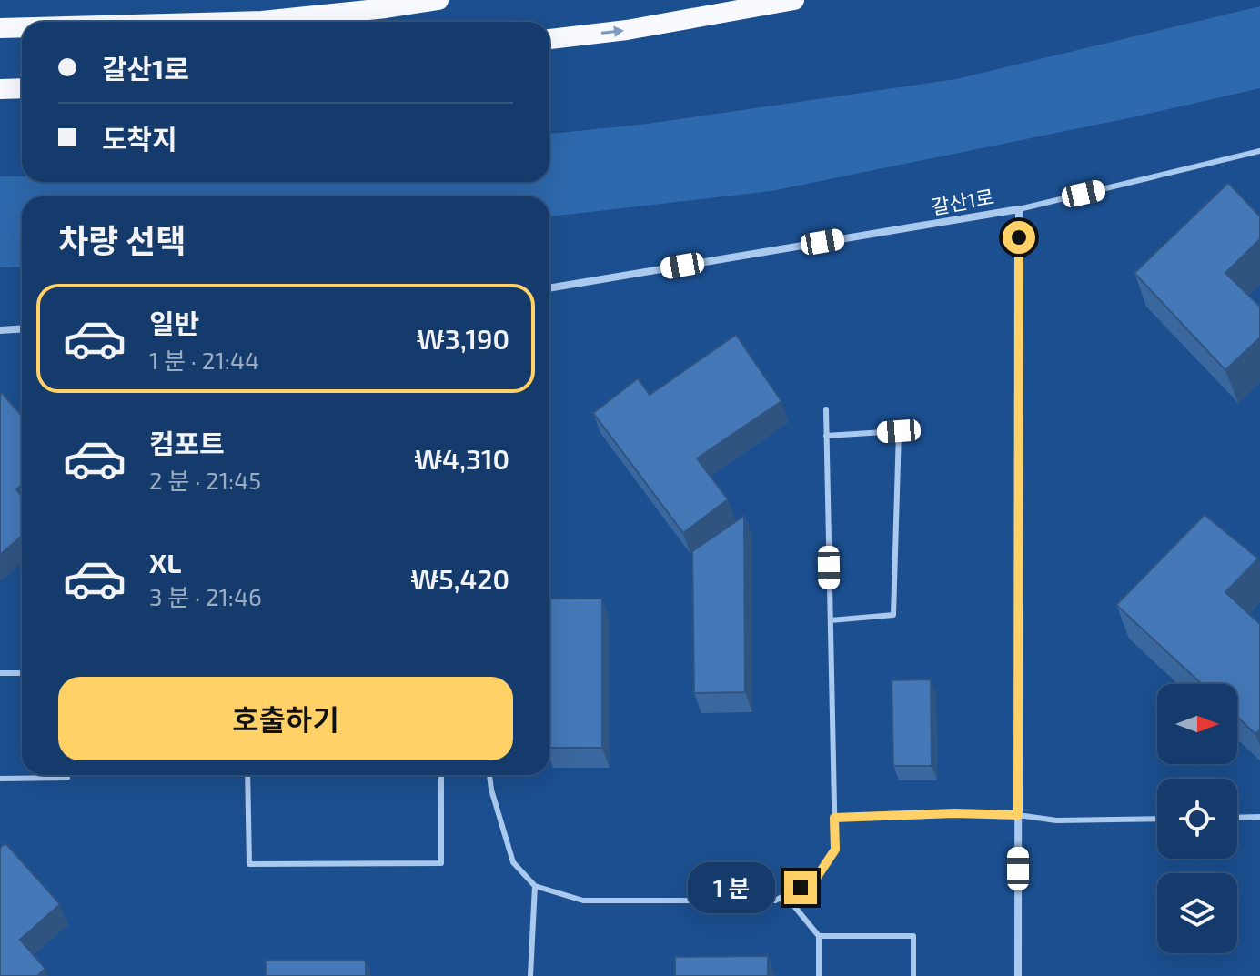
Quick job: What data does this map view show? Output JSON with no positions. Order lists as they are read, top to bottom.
{
  "streets": {
    "street": ["갈산1로"]
  },
  "north": "right",
  "page": {
    "banner": ["갈산1로", "도착지"],
    "heading": "차량 선택",
    "list": [
      {
        "name": "일반",
        "note": "1 분 · 21:44",
        "value": "₩3,190"
      },
      {
        "name": "컴포트",
        "note": "2 분 · 21:45",
        "value": "₩4,310"
      },
      {
        "name": "XL",
        "note": "3 분 · 21:46",
        "value": "₩5,420"
      }
    ],
    "buttons": "호출하기",
    "bubble": "1 분"
  }
}
